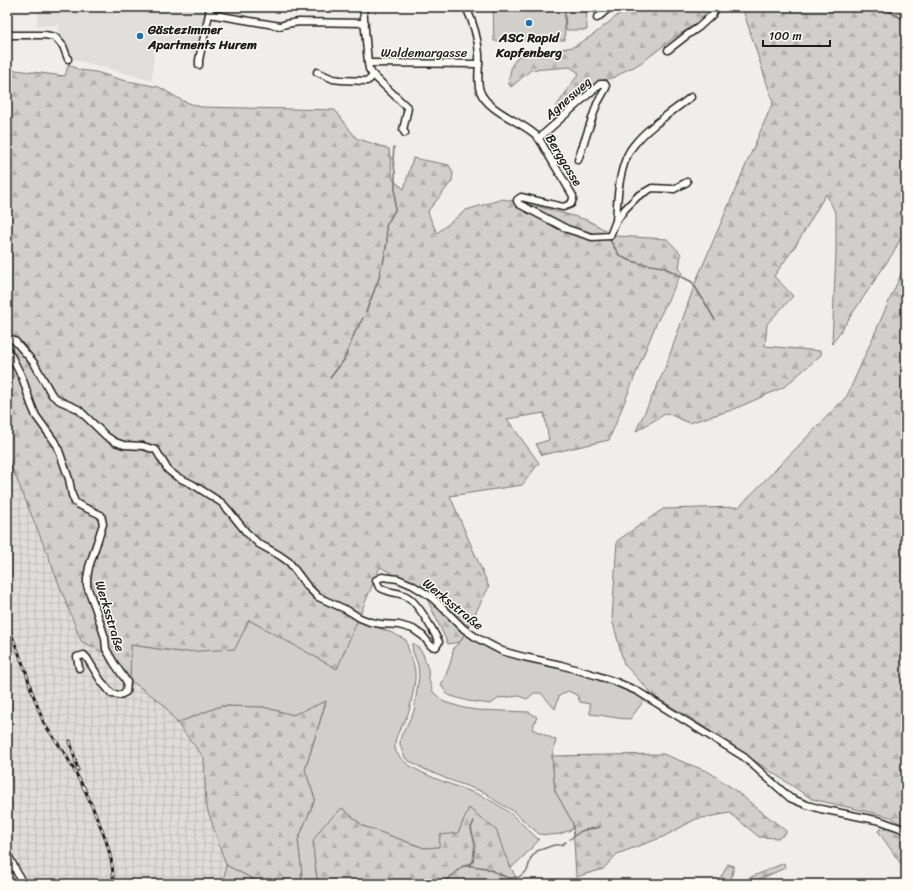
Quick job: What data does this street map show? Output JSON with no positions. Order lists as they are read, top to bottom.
{
  "streets": {
    "street": [
      "Waldemargasse",
      "Agnesweg",
      "Berggasse",
      "Werksstraße"
    ]
  },
  "crossings": [
    ["Waldemargasse", "Berggasse"],
    ["Agnesweg", "Berggasse"]
  ],
  "places": ["ASC Rapid Kapfenberg", "Gästezimmer Apartments Hurem"],
  "scale_bar": "100 m"
}
